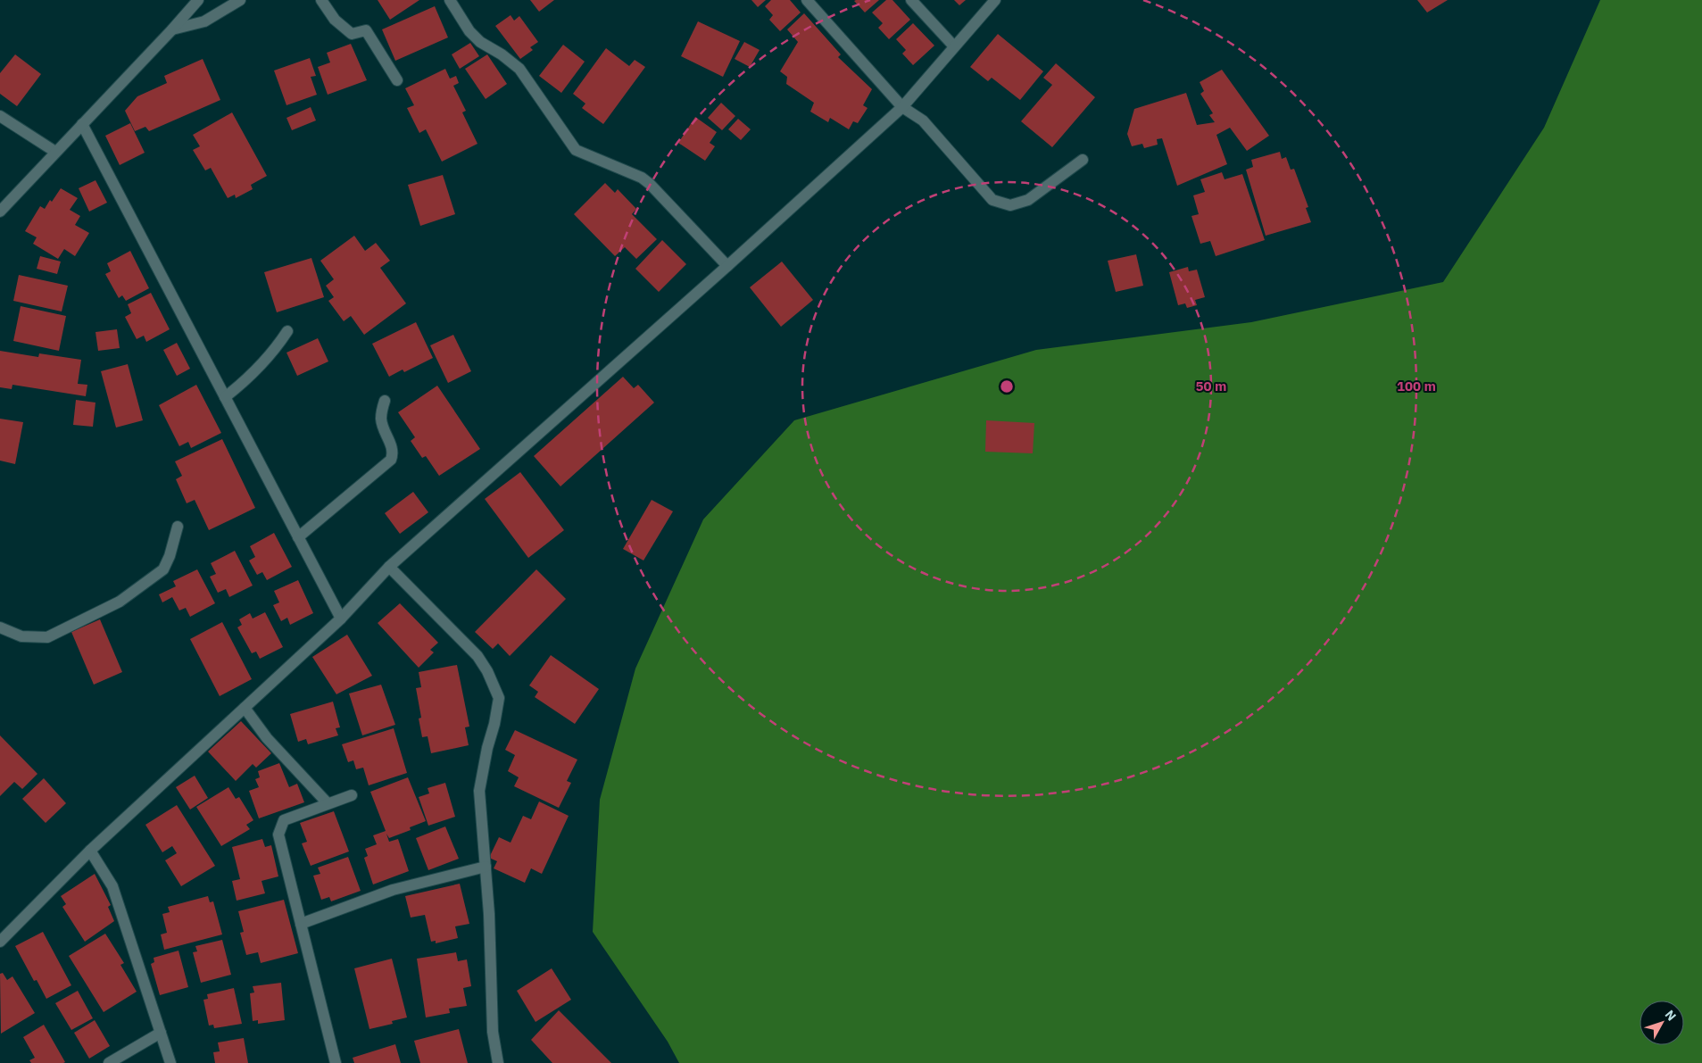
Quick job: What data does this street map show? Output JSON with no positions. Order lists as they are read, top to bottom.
{
  "north": "top right",
  "rings": ["50 m", "100 m"]
}
